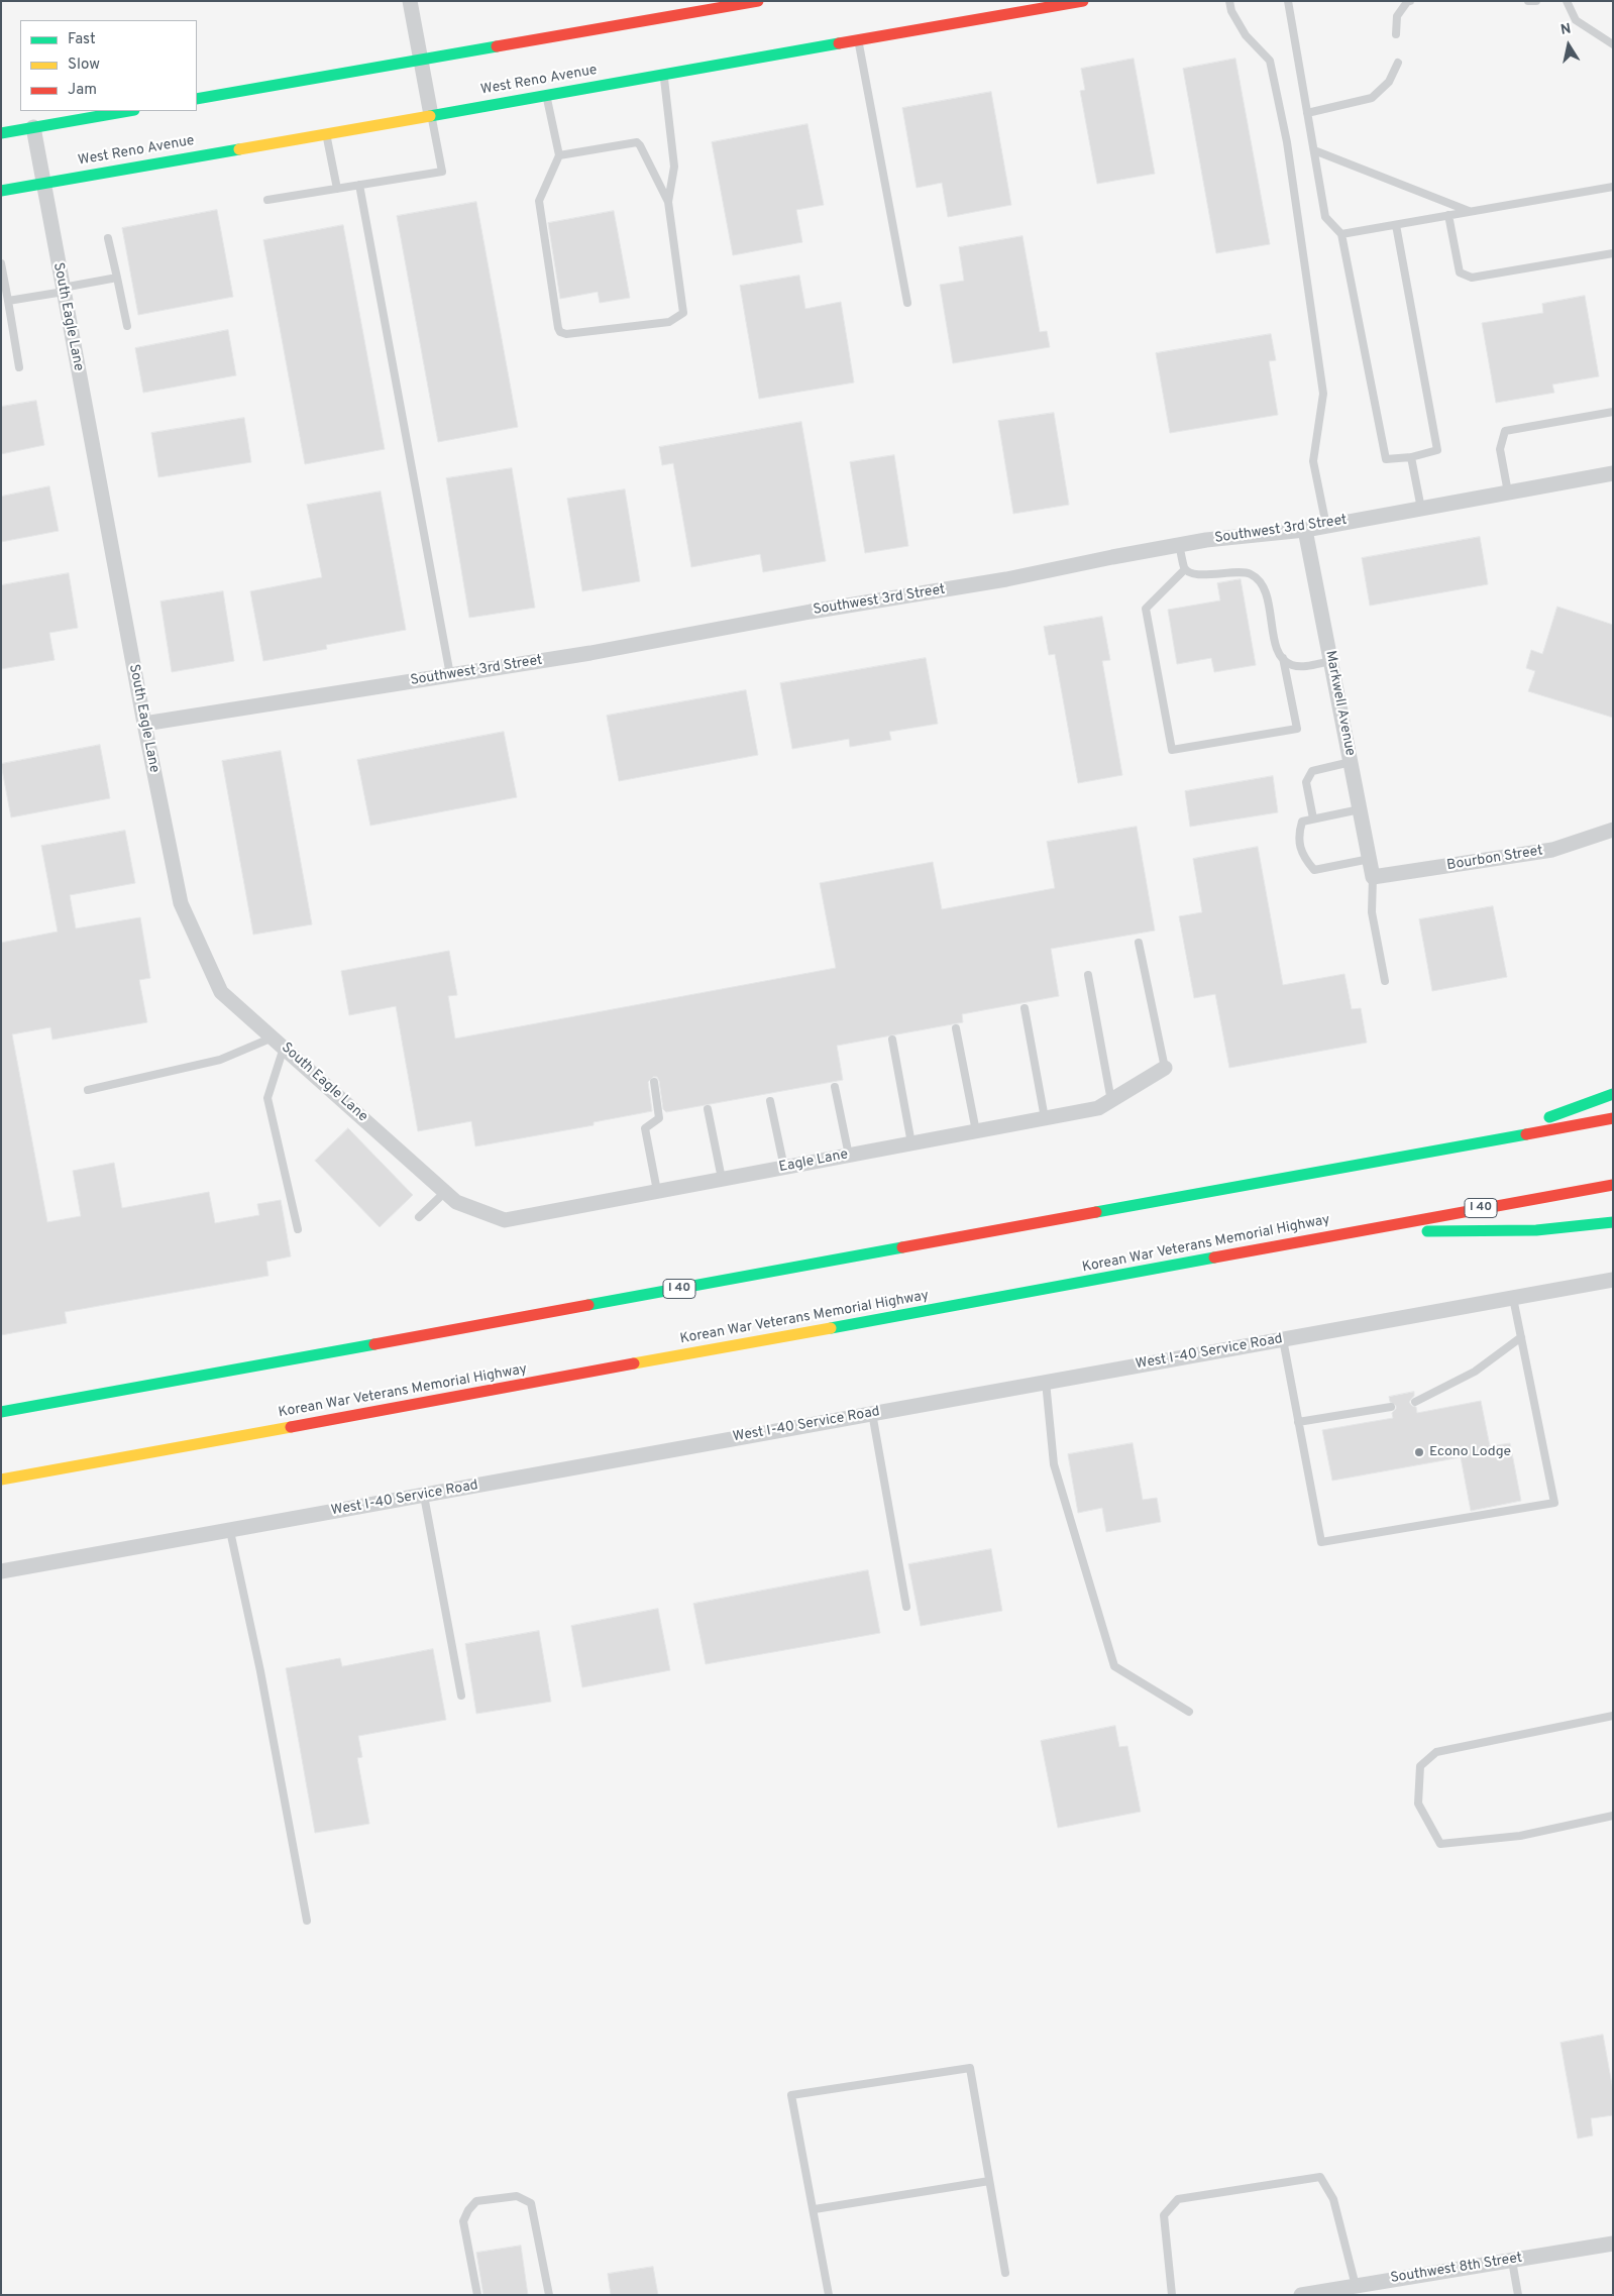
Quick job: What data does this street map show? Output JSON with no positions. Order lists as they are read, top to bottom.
{
  "streets": {
    "main road": ["West Reno Avenue", "I 40", "Korean War Veterans Memorial Highway"],
    "street": [
      "South Eagle Lane",
      "Southwest 3rd Street",
      "Markwell Avenue",
      "Bourbon Street",
      "Eagle Lane",
      "West I-40 Service Road",
      "Southwest 8th Street"
    ]
  },
  "crossings": [
    ["West Reno Avenue", "South Eagle Lane"],
    ["South Eagle Lane", "Southwest 3rd Street"],
    ["South Eagle Lane", "Eagle Lane"],
    ["Southwest 3rd Street", "Markwell Avenue"],
    ["Markwell Avenue", "Bourbon Street"]
  ],
  "places": ["Econo Lodge"],
  "legend": ["Fast", "Slow", "Jam"],
  "north": "top"
}
